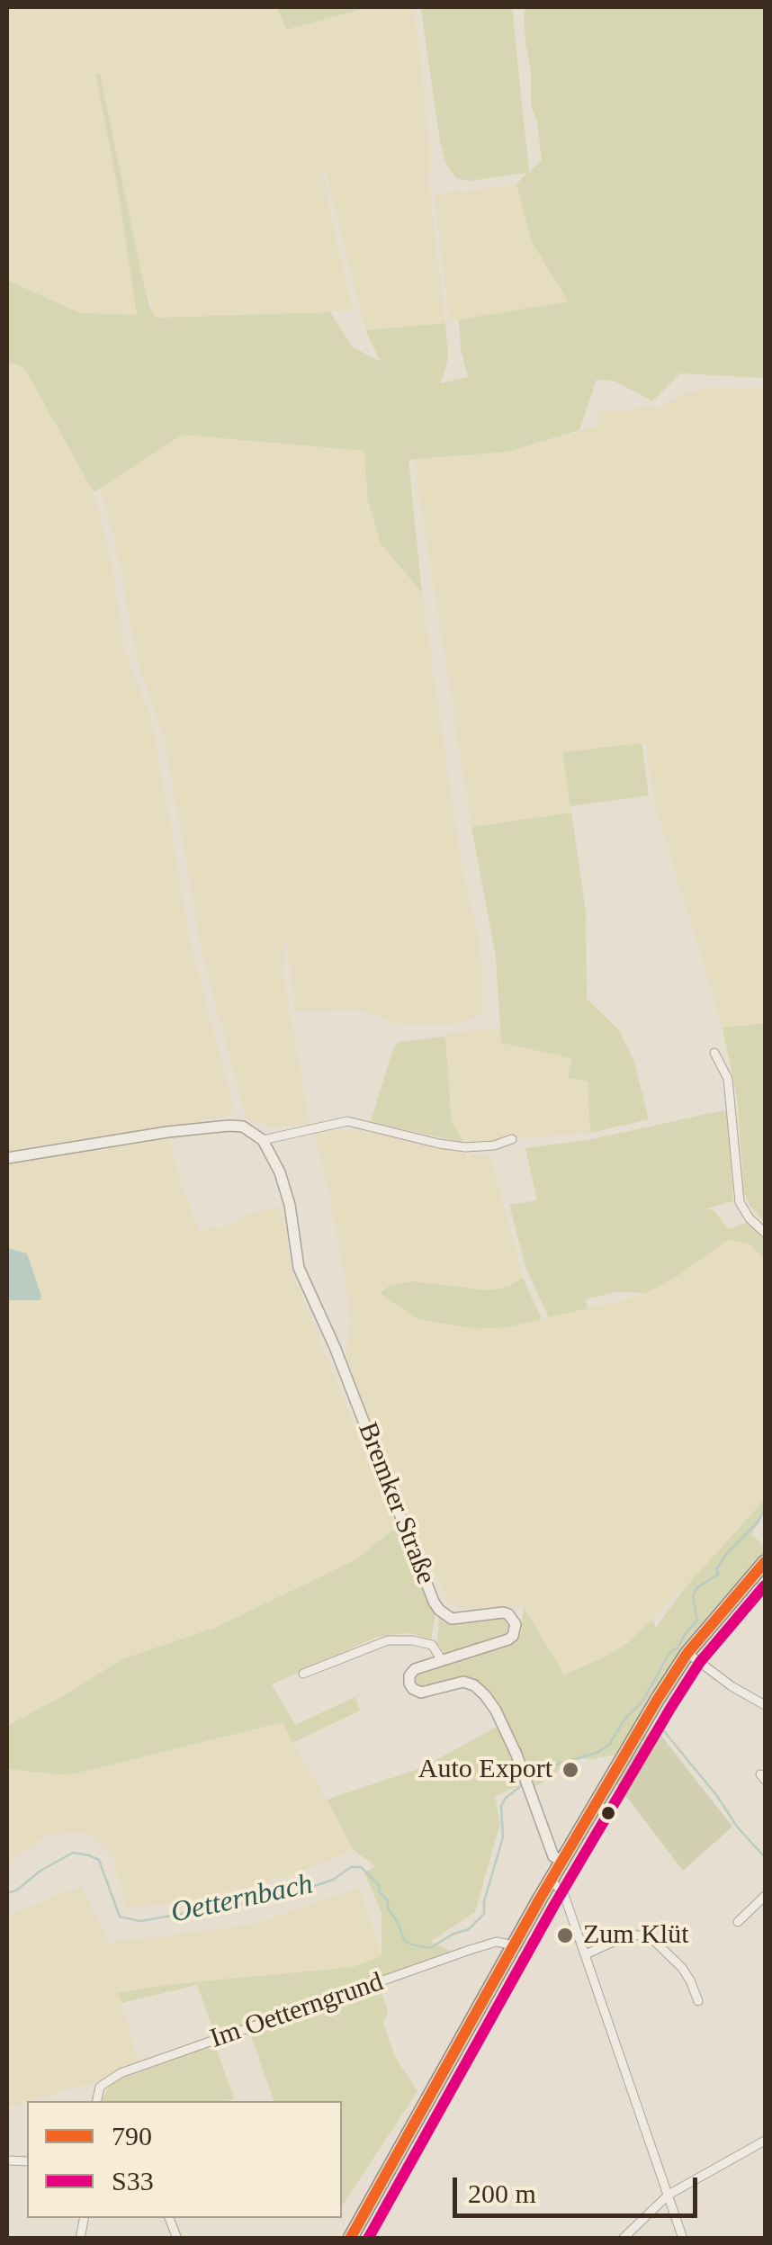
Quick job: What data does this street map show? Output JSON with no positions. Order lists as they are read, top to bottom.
{
  "streets": {
    "street": ["Bremker Straße", "Im Oetterngrund"]
  },
  "water": ["Oetternbach"],
  "places": ["Auto Export", "Zum Klüt"],
  "lines": ["transit line 790", "transit line S33"],
  "legend": ["790", "S33"],
  "scale_bar": "200 m"
}
